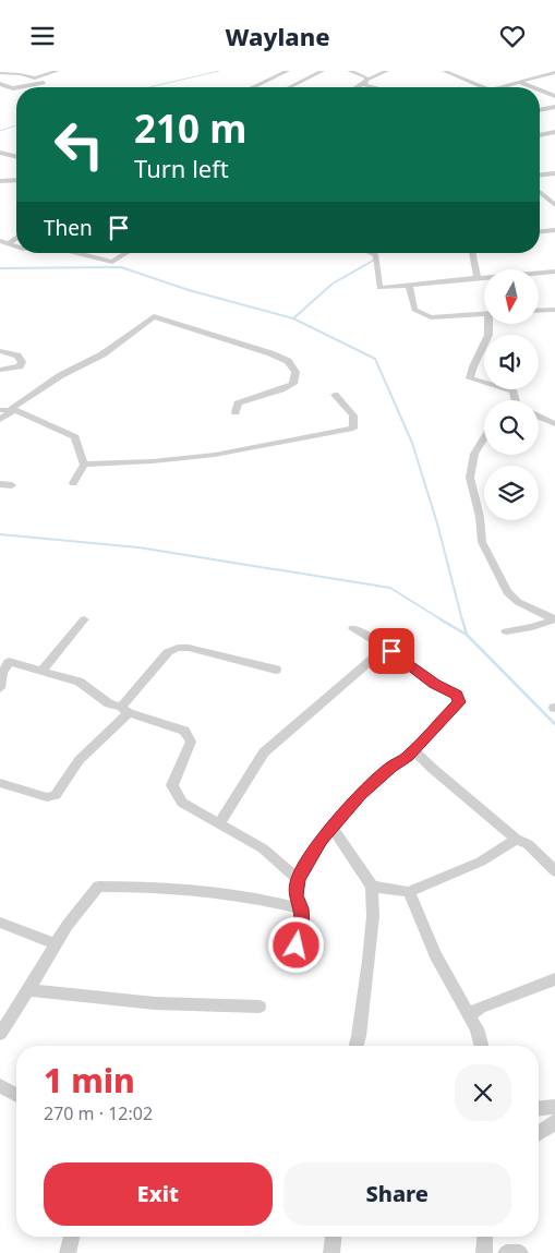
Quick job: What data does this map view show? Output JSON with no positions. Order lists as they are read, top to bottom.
{
  "north": "bottom",
  "page": {
    "header": "Waylane",
    "turn": ["210 m", "Turn left"],
    "then": "Then",
    "heading": ["1 min", "270 m · 12:02"],
    "buttons": ["Exit", "Share"]
  }
}
